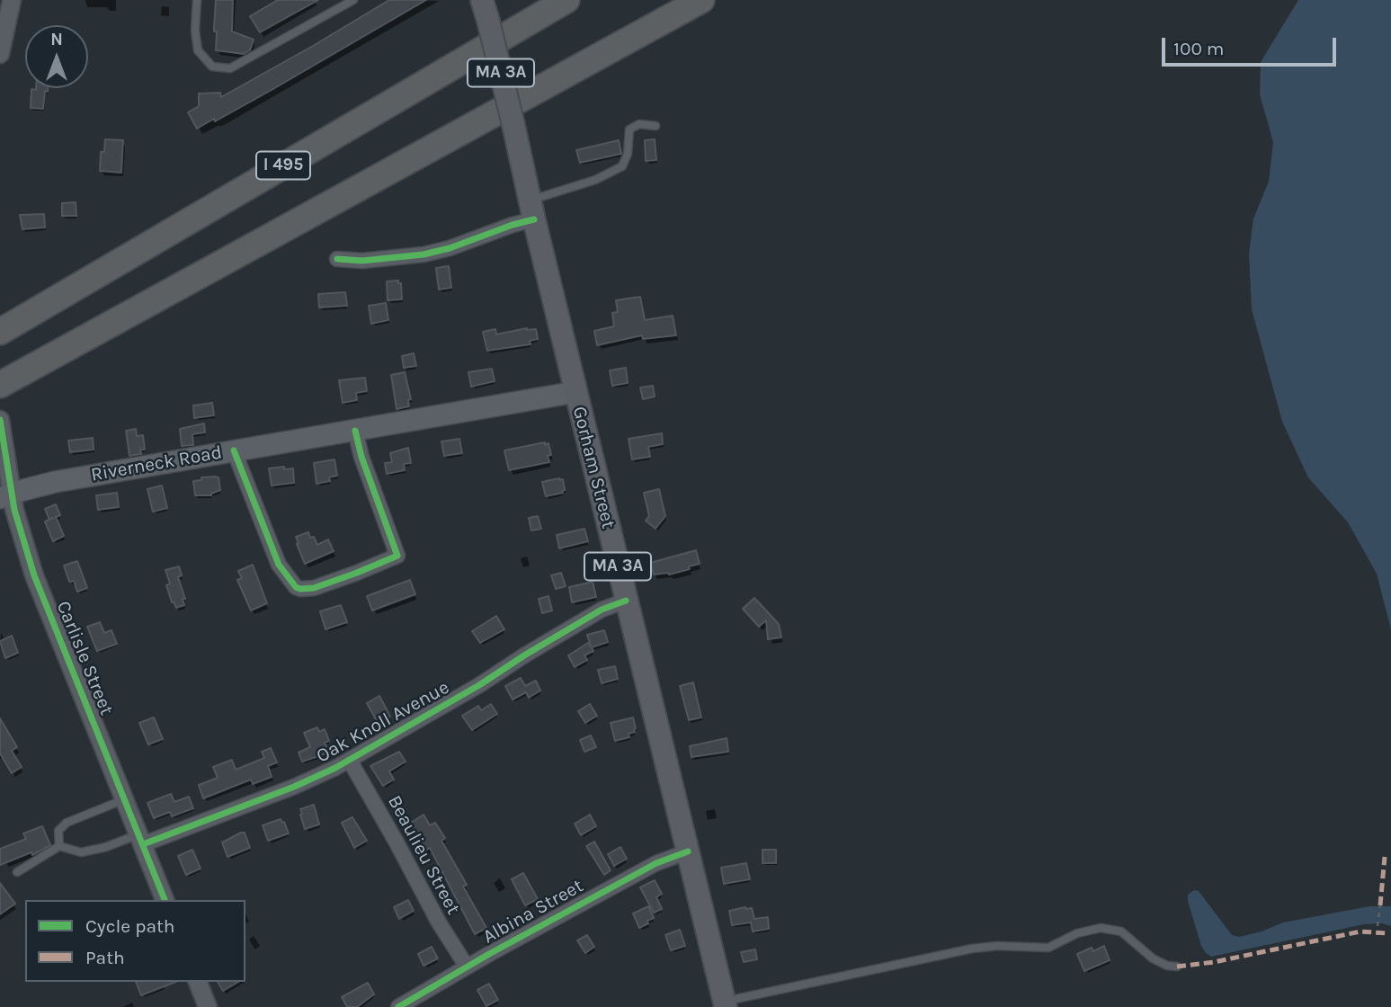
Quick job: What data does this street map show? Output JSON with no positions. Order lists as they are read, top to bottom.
{
  "streets": {
    "highway": ["I 495"],
    "main road": ["MA 3A", "Riverneck Road", "Gorham Street"],
    "street": [
      "Carlisle Street",
      "Oak Knoll Avenue",
      "Beaulieu Street",
      "Albina Street"
    ]
  },
  "crossings": [
    ["Riverneck Road", "Gorham Street"],
    ["Riverneck Road", "Carlisle Street"],
    ["Gorham Street", "Oak Knoll Avenue"],
    ["Gorham Street", "Albina Street"],
    ["Carlisle Street", "Oak Knoll Avenue"],
    ["Oak Knoll Avenue", "Beaulieu Street"],
    ["Beaulieu Street", "Albina Street"]
  ],
  "legend": ["Cycle path", "Path"],
  "scale_bar": "100 m",
  "north": "top"
}
